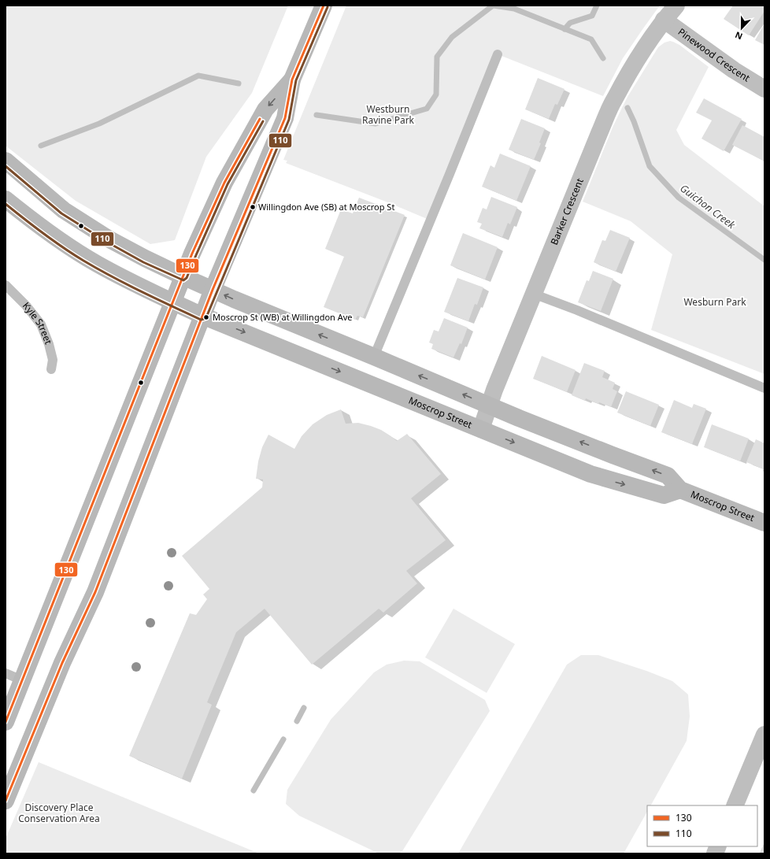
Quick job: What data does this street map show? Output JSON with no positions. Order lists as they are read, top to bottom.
{
  "streets": {
    "main road": ["Moscrop Street"],
    "street": ["Pinewood Crescent", "Barker Crescent"],
    "lane": ["Kyle Street"]
  },
  "crossings": [
    ["Pinewood Crescent", "Barker Crescent"],
    ["Barker Crescent", "Moscrop Street"]
  ],
  "water": ["Guichon Creek"],
  "parks": ["Westburn Ravine Park", "Wesburn Park", "Discovery Place Conservation Area"],
  "places": ["Willingdon Ave (SB) at Moscrop St", "Moscrop St (WB) at Willingdon Ave"],
  "lines": ["transit line 130", "transit line 110"],
  "legend": ["130", "110"],
  "north": "bottom"
}
